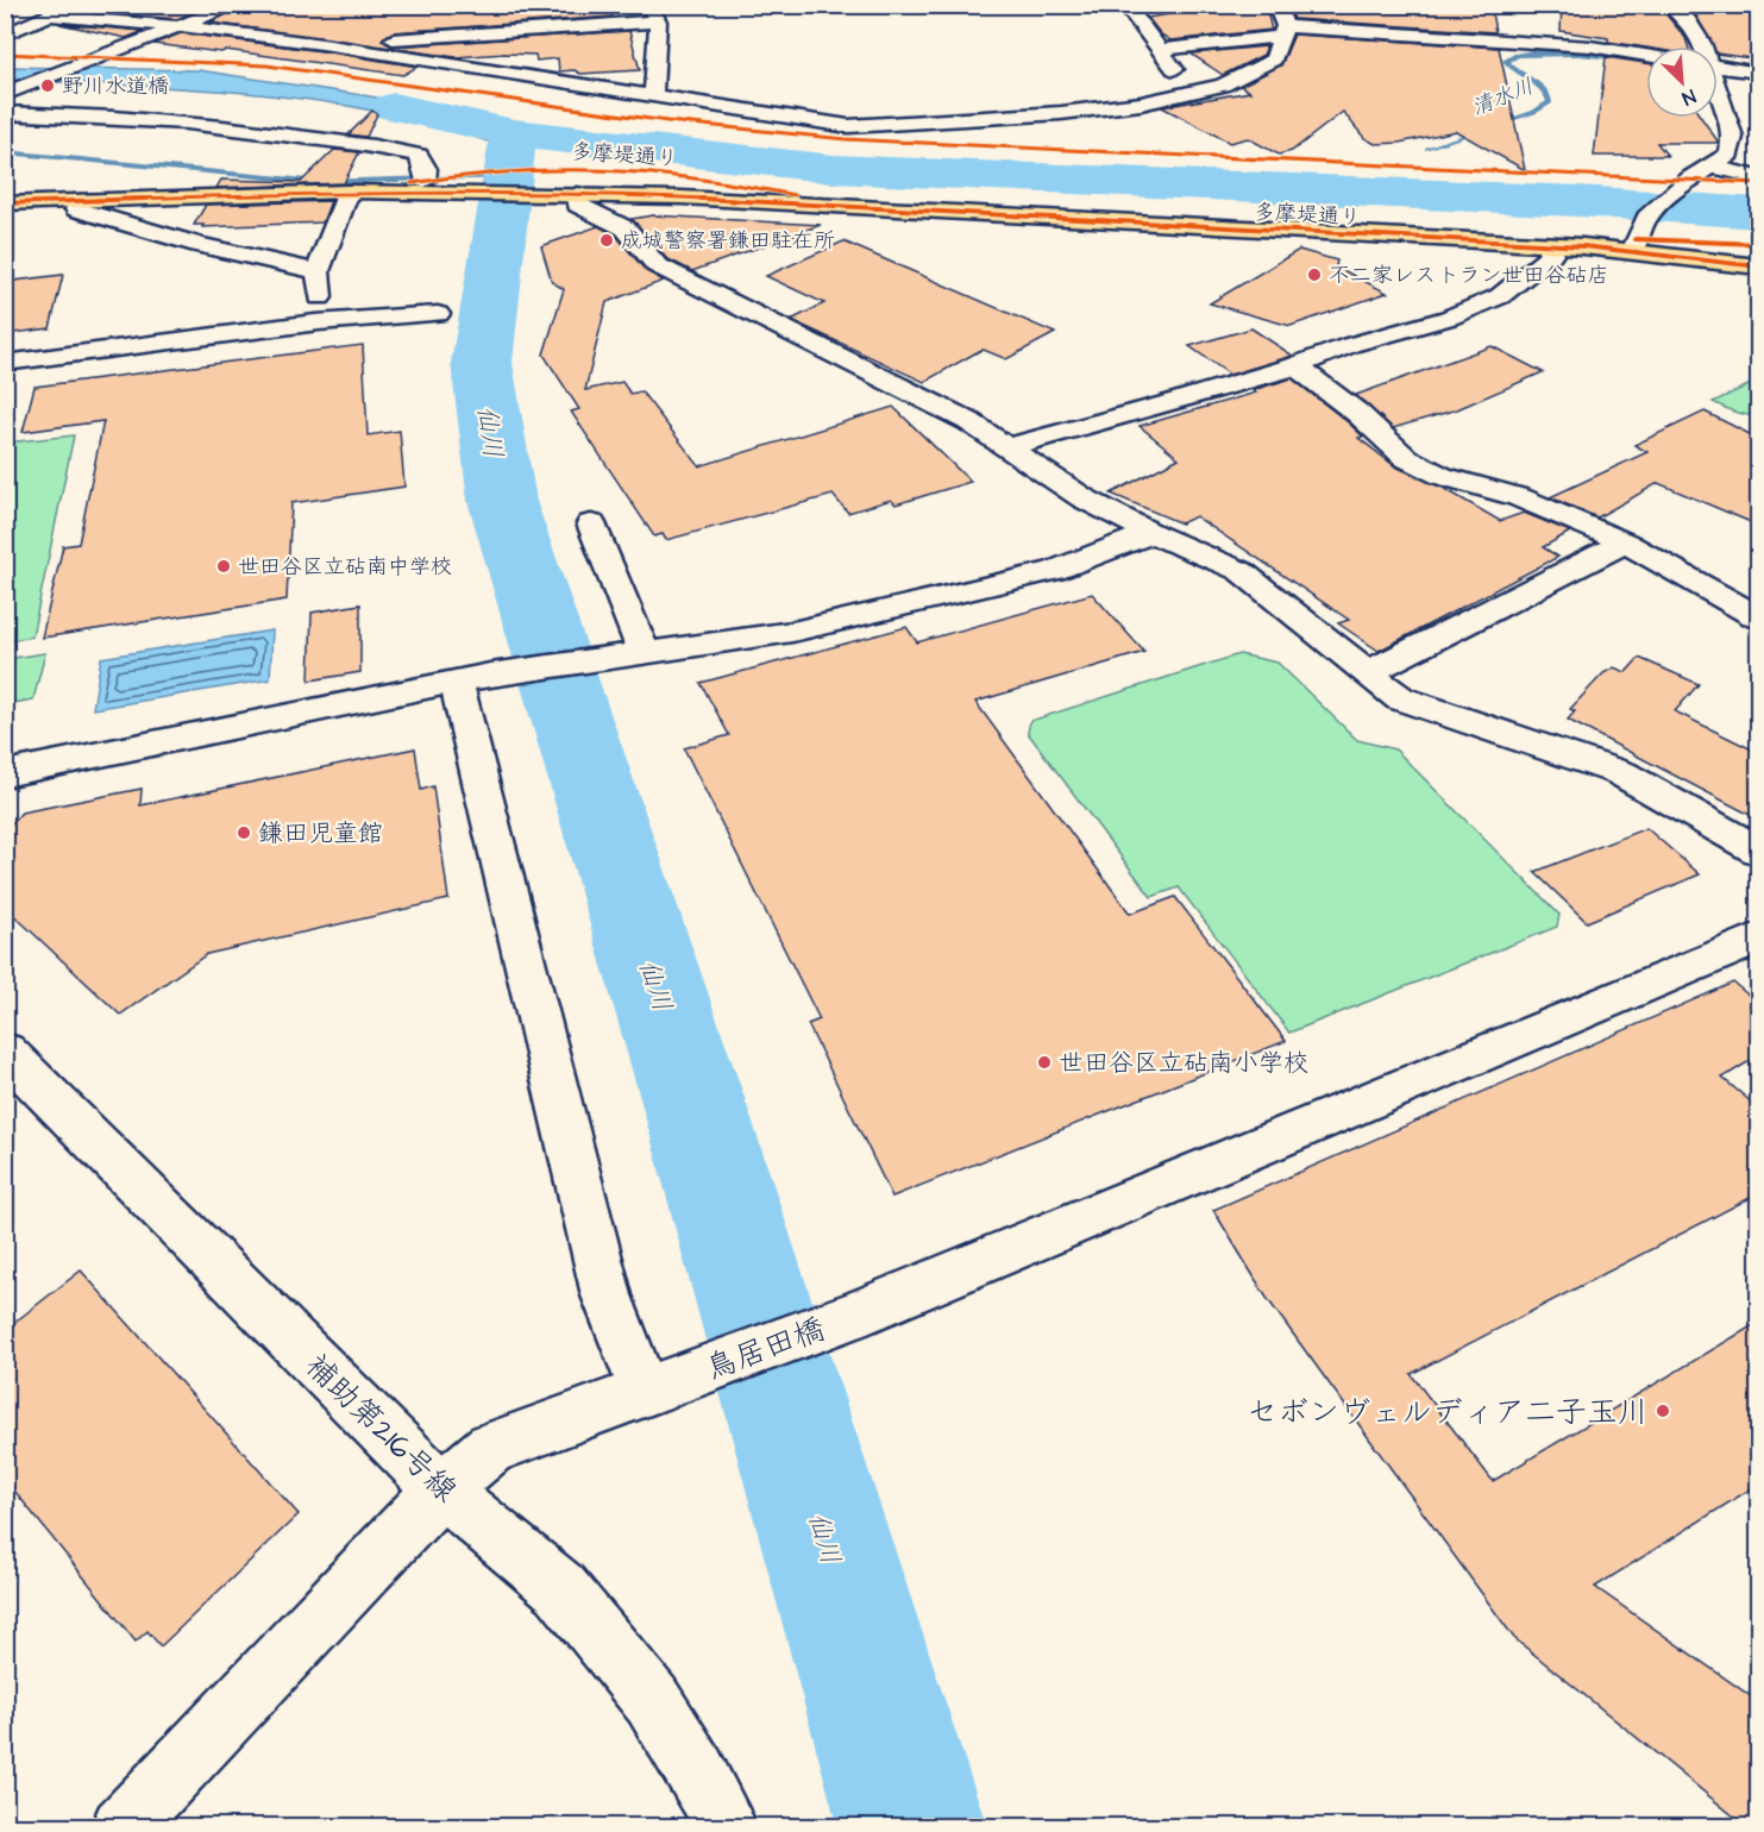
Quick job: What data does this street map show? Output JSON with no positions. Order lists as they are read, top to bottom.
{
  "streets": {
    "main road": ["多摩堤通り"],
    "street": ["鳥居田橋", "補助第216号線"]
  },
  "crossings": [
    ["鳥居田橋", "補助第216号線"]
  ],
  "water": ["清水川", "仙川"],
  "places": [
    "野川水道橋",
    "成城警察署鎌田駐在所",
    "不二家レストラン世田谷砧店",
    "世田谷区立砧南中学校",
    "鎌田児童館",
    "世田谷区立砧南小学校",
    "セボンヴェルディア二子玉川"
  ],
  "north": "bottom right"
}
